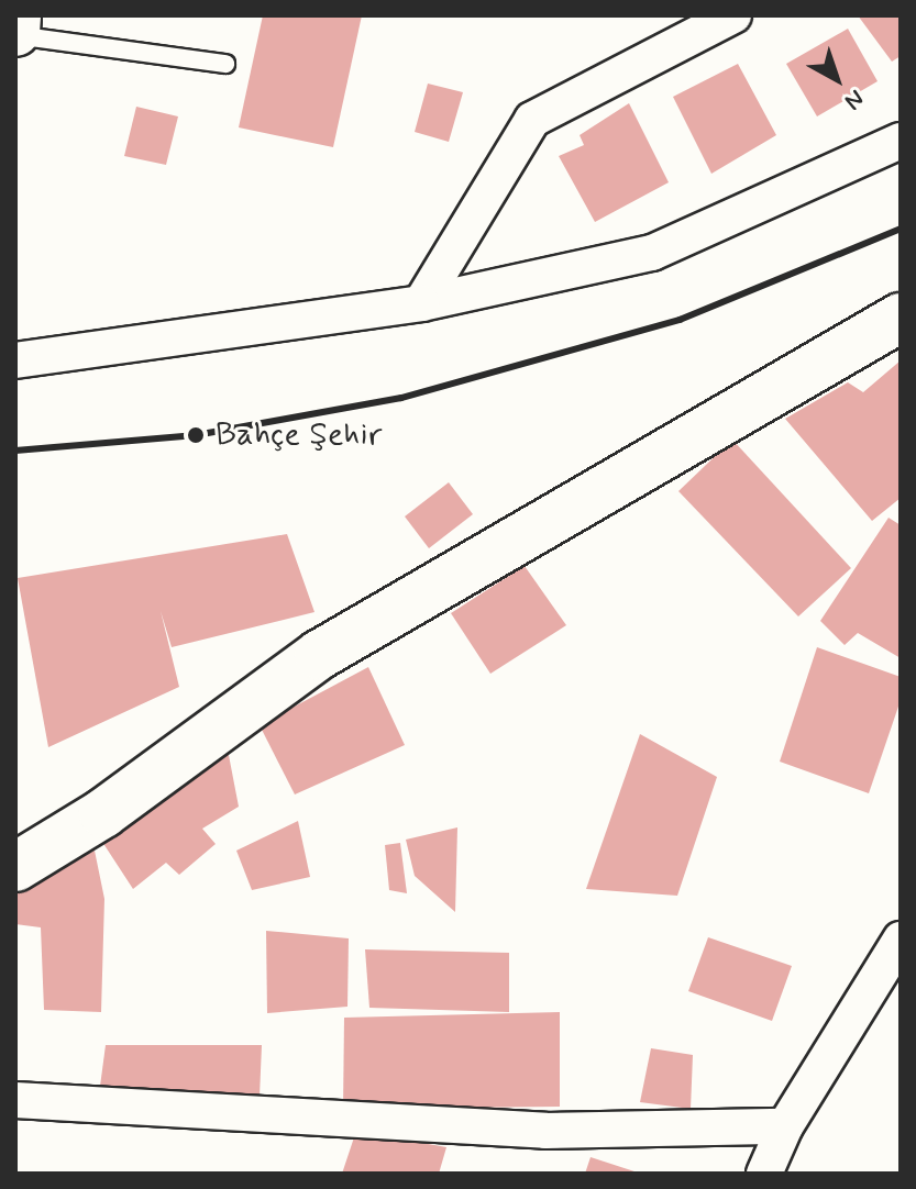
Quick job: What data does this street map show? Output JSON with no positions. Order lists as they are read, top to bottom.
{
  "places": ["Bahçe Şehir"],
  "north": "bottom right"
}
